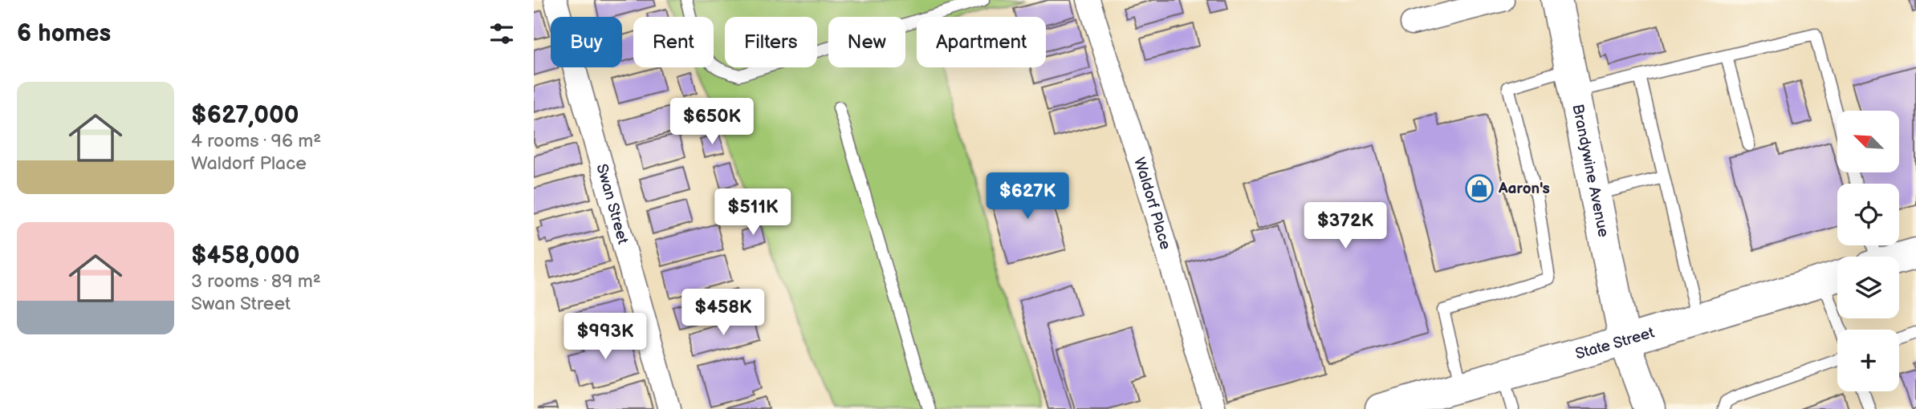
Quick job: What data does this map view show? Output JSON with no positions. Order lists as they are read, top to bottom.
{
  "streets": {
    "main road": ["Brandywine Avenue", "State Street"],
    "street": ["Waldorf Place", "Swan Street"]
  },
  "crossings": [
    ["Brandywine Avenue", "State Street"]
  ],
  "places": {
    "shop": ["Aaron's"]
  },
  "north": "top left",
  "page": {
    "heading": "6 homes",
    "chip": [
      "Buy",
      "Rent",
      "Filters",
      "New",
      "Apartment"
    ],
    "list": [
      {
        "name": "$627,000",
        "note": "4 rooms · 96 m² · Waldorf Place"
      },
      {
        "name": "$458,000",
        "note": "3 rooms · 89 m² · Swan Street"
      }
    ],
    "price": [
      "$650K",
      "$627K",
      "$511K",
      "$372K",
      "$458K",
      "$993K"
    ],
    "map_buttons": "+"
  }
}
